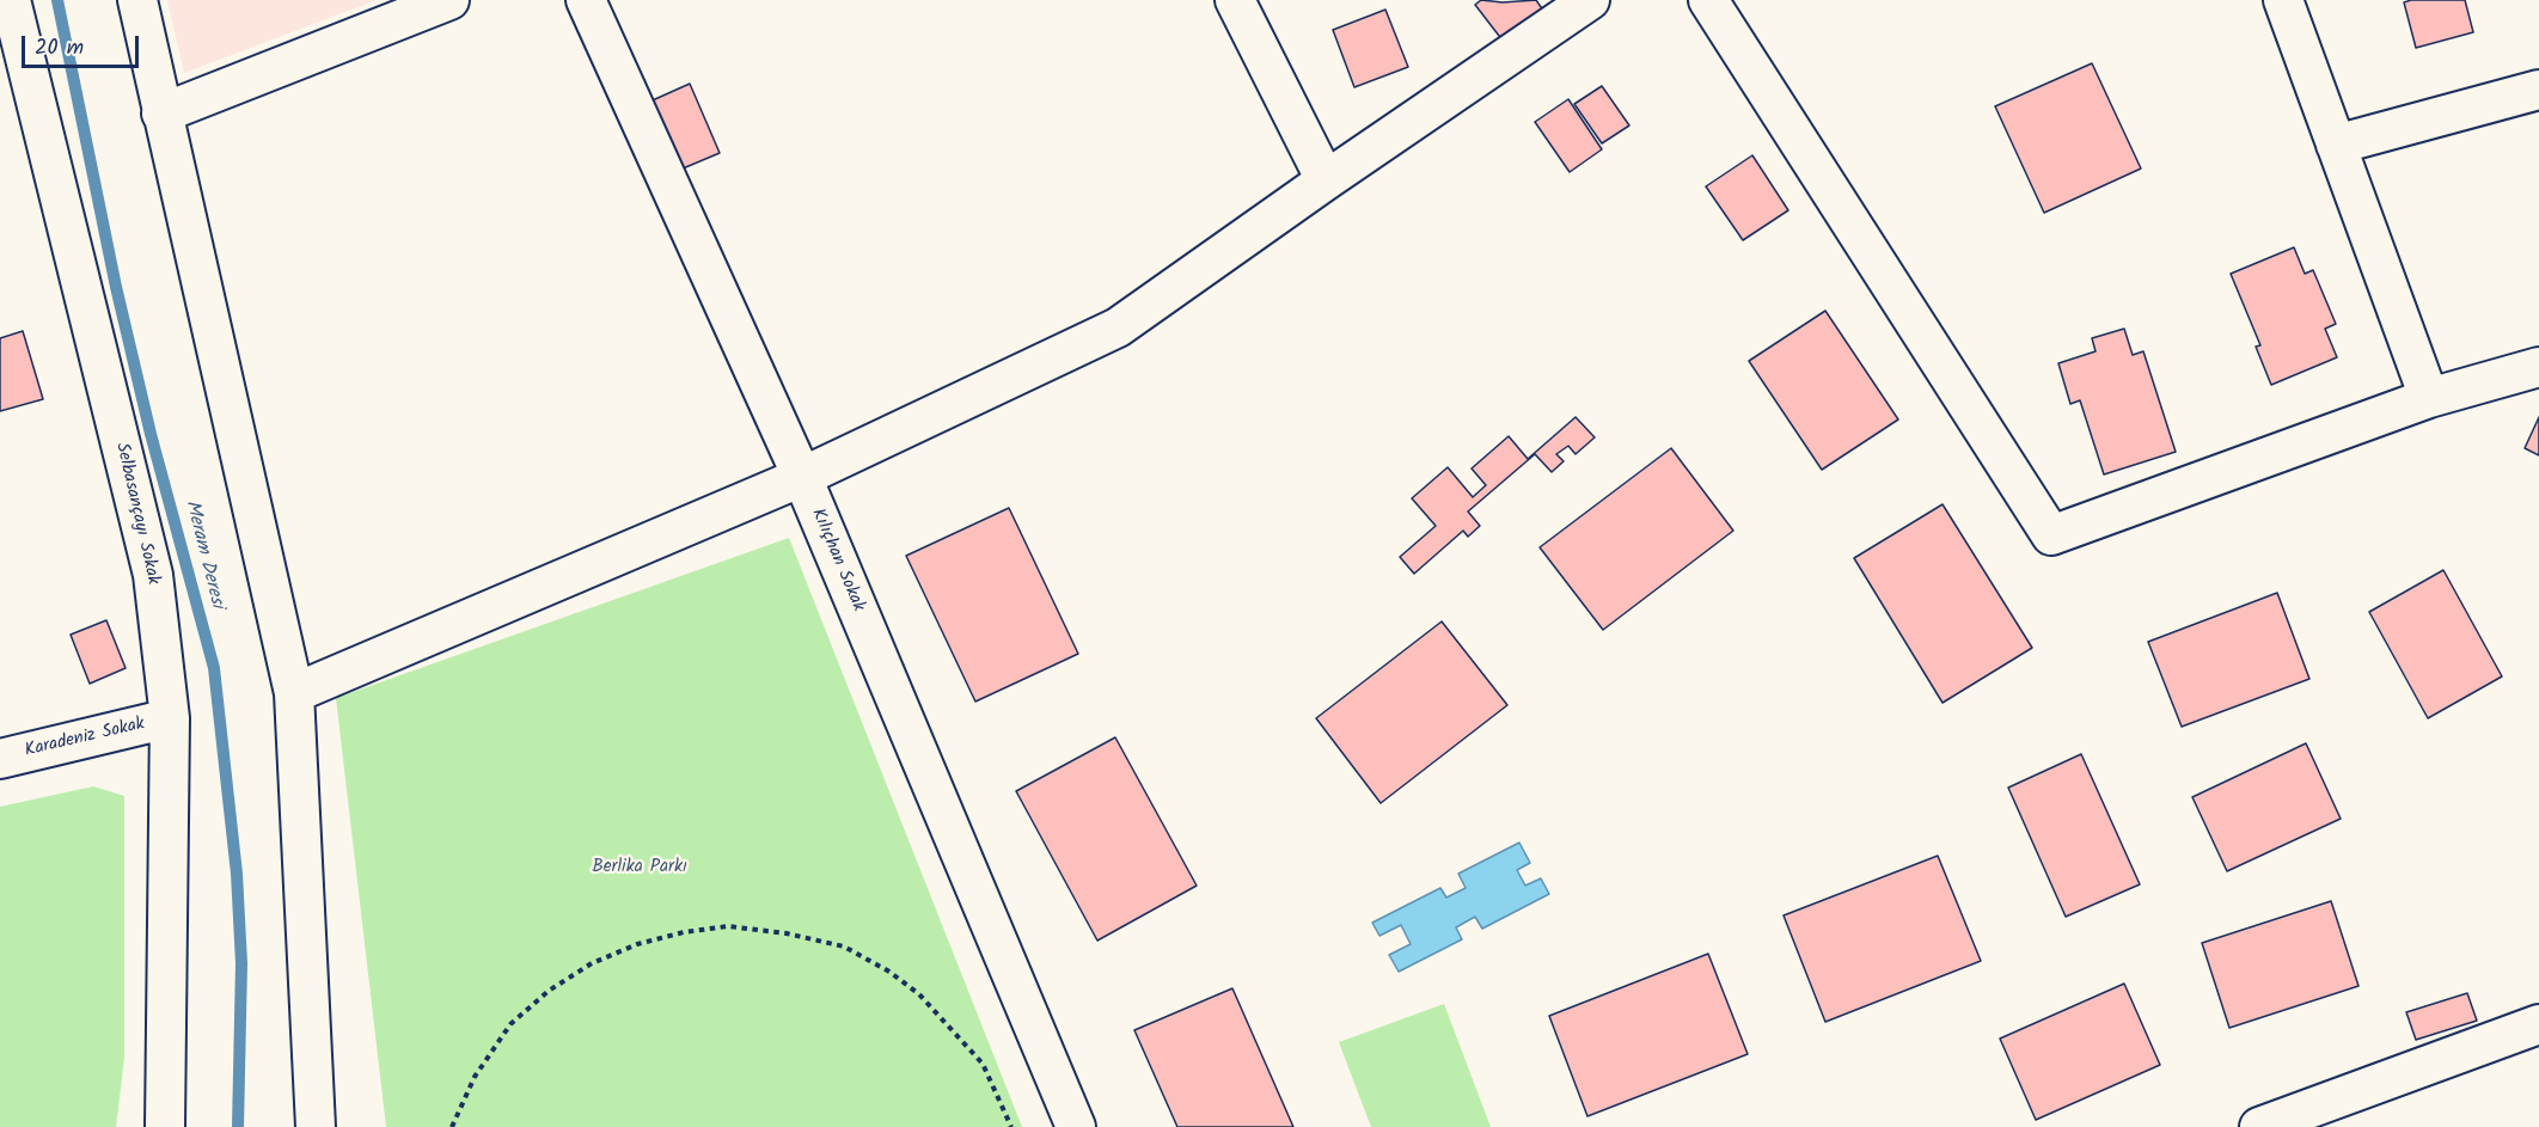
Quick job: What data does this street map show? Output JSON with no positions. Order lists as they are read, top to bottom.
{
  "streets": {
    "street": ["Selbasançayı Sokak", "Kılıçhan Sokak", "Karadeniz Sokak"]
  },
  "crossings": [
    ["Selbasançayı Sokak", "Karadeniz Sokak"]
  ],
  "water": ["Meram Deresi"],
  "parks": ["Berlika Parkı"],
  "scale_bar": "20 m"
}
